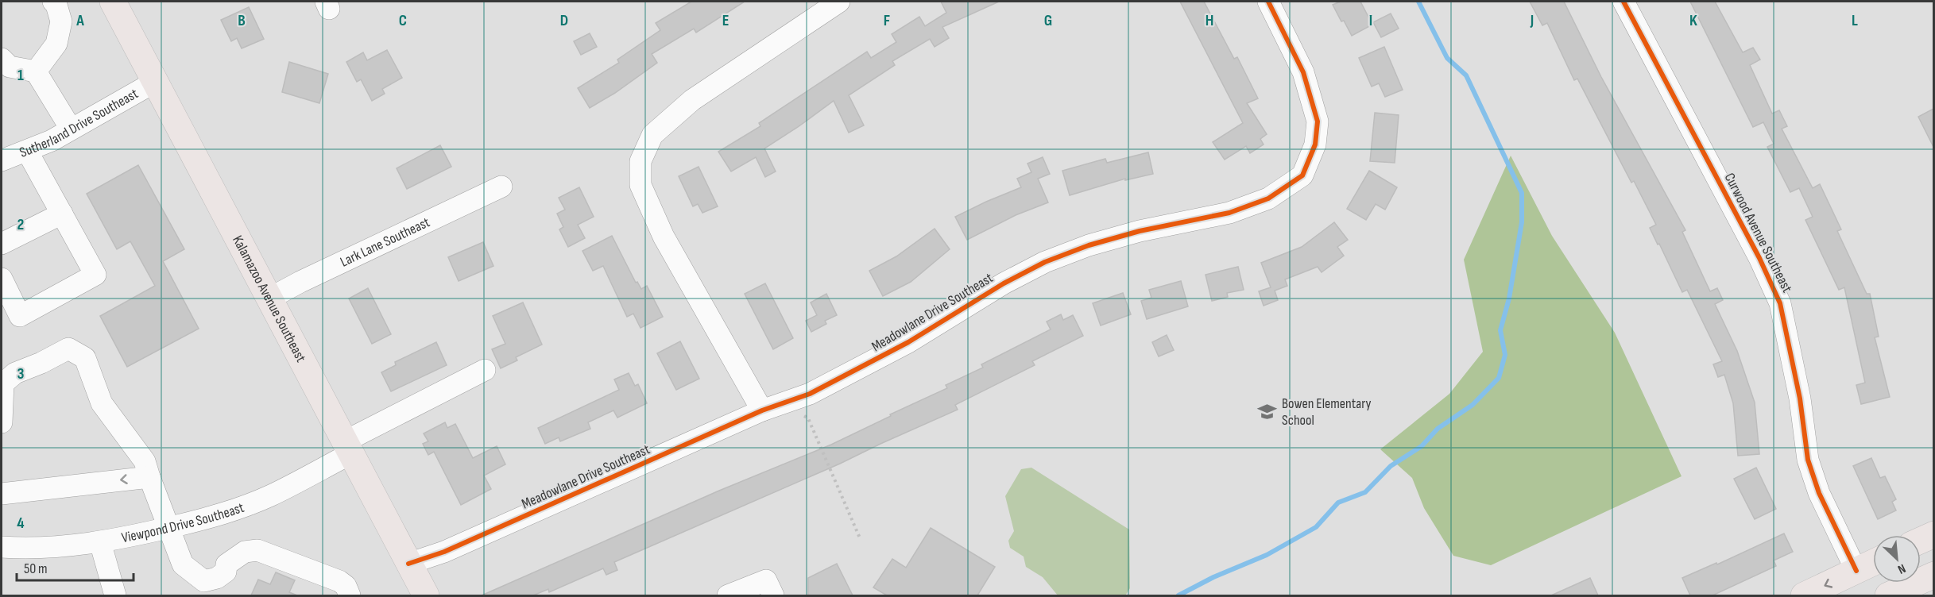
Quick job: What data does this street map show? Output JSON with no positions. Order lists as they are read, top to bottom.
{
  "streets": {
    "main road": ["Kalamazoo Avenue Southeast"],
    "street": [
      "Sutherland Drive Southeast",
      "Curwood Avenue Southeast",
      "Lark Lane Southeast",
      "Meadowlane Drive Southeast",
      "Viewpond Drive Southeast"
    ]
  },
  "crossings": [
    ["Sutherland Drive Southeast", "Kalamazoo Avenue Southeast"],
    ["Lark Lane Southeast", "Kalamazoo Avenue Southeast"],
    ["Kalamazoo Avenue Southeast", "Meadowlane Drive Southeast"],
    ["Kalamazoo Avenue Southeast", "Viewpond Drive Southeast"]
  ],
  "places": {
    "school or university": ["Bowen Elementary School"]
  },
  "scale_bar": "50 m",
  "north": "bottom right",
  "grid": {
    "columns": [
      "A",
      "B",
      "C",
      "D",
      "E",
      "F",
      "G",
      "H",
      "I",
      "J",
      "K",
      "L"
    ],
    "rows": [
      "1",
      "2",
      "3",
      "4"
    ]
  }
}
